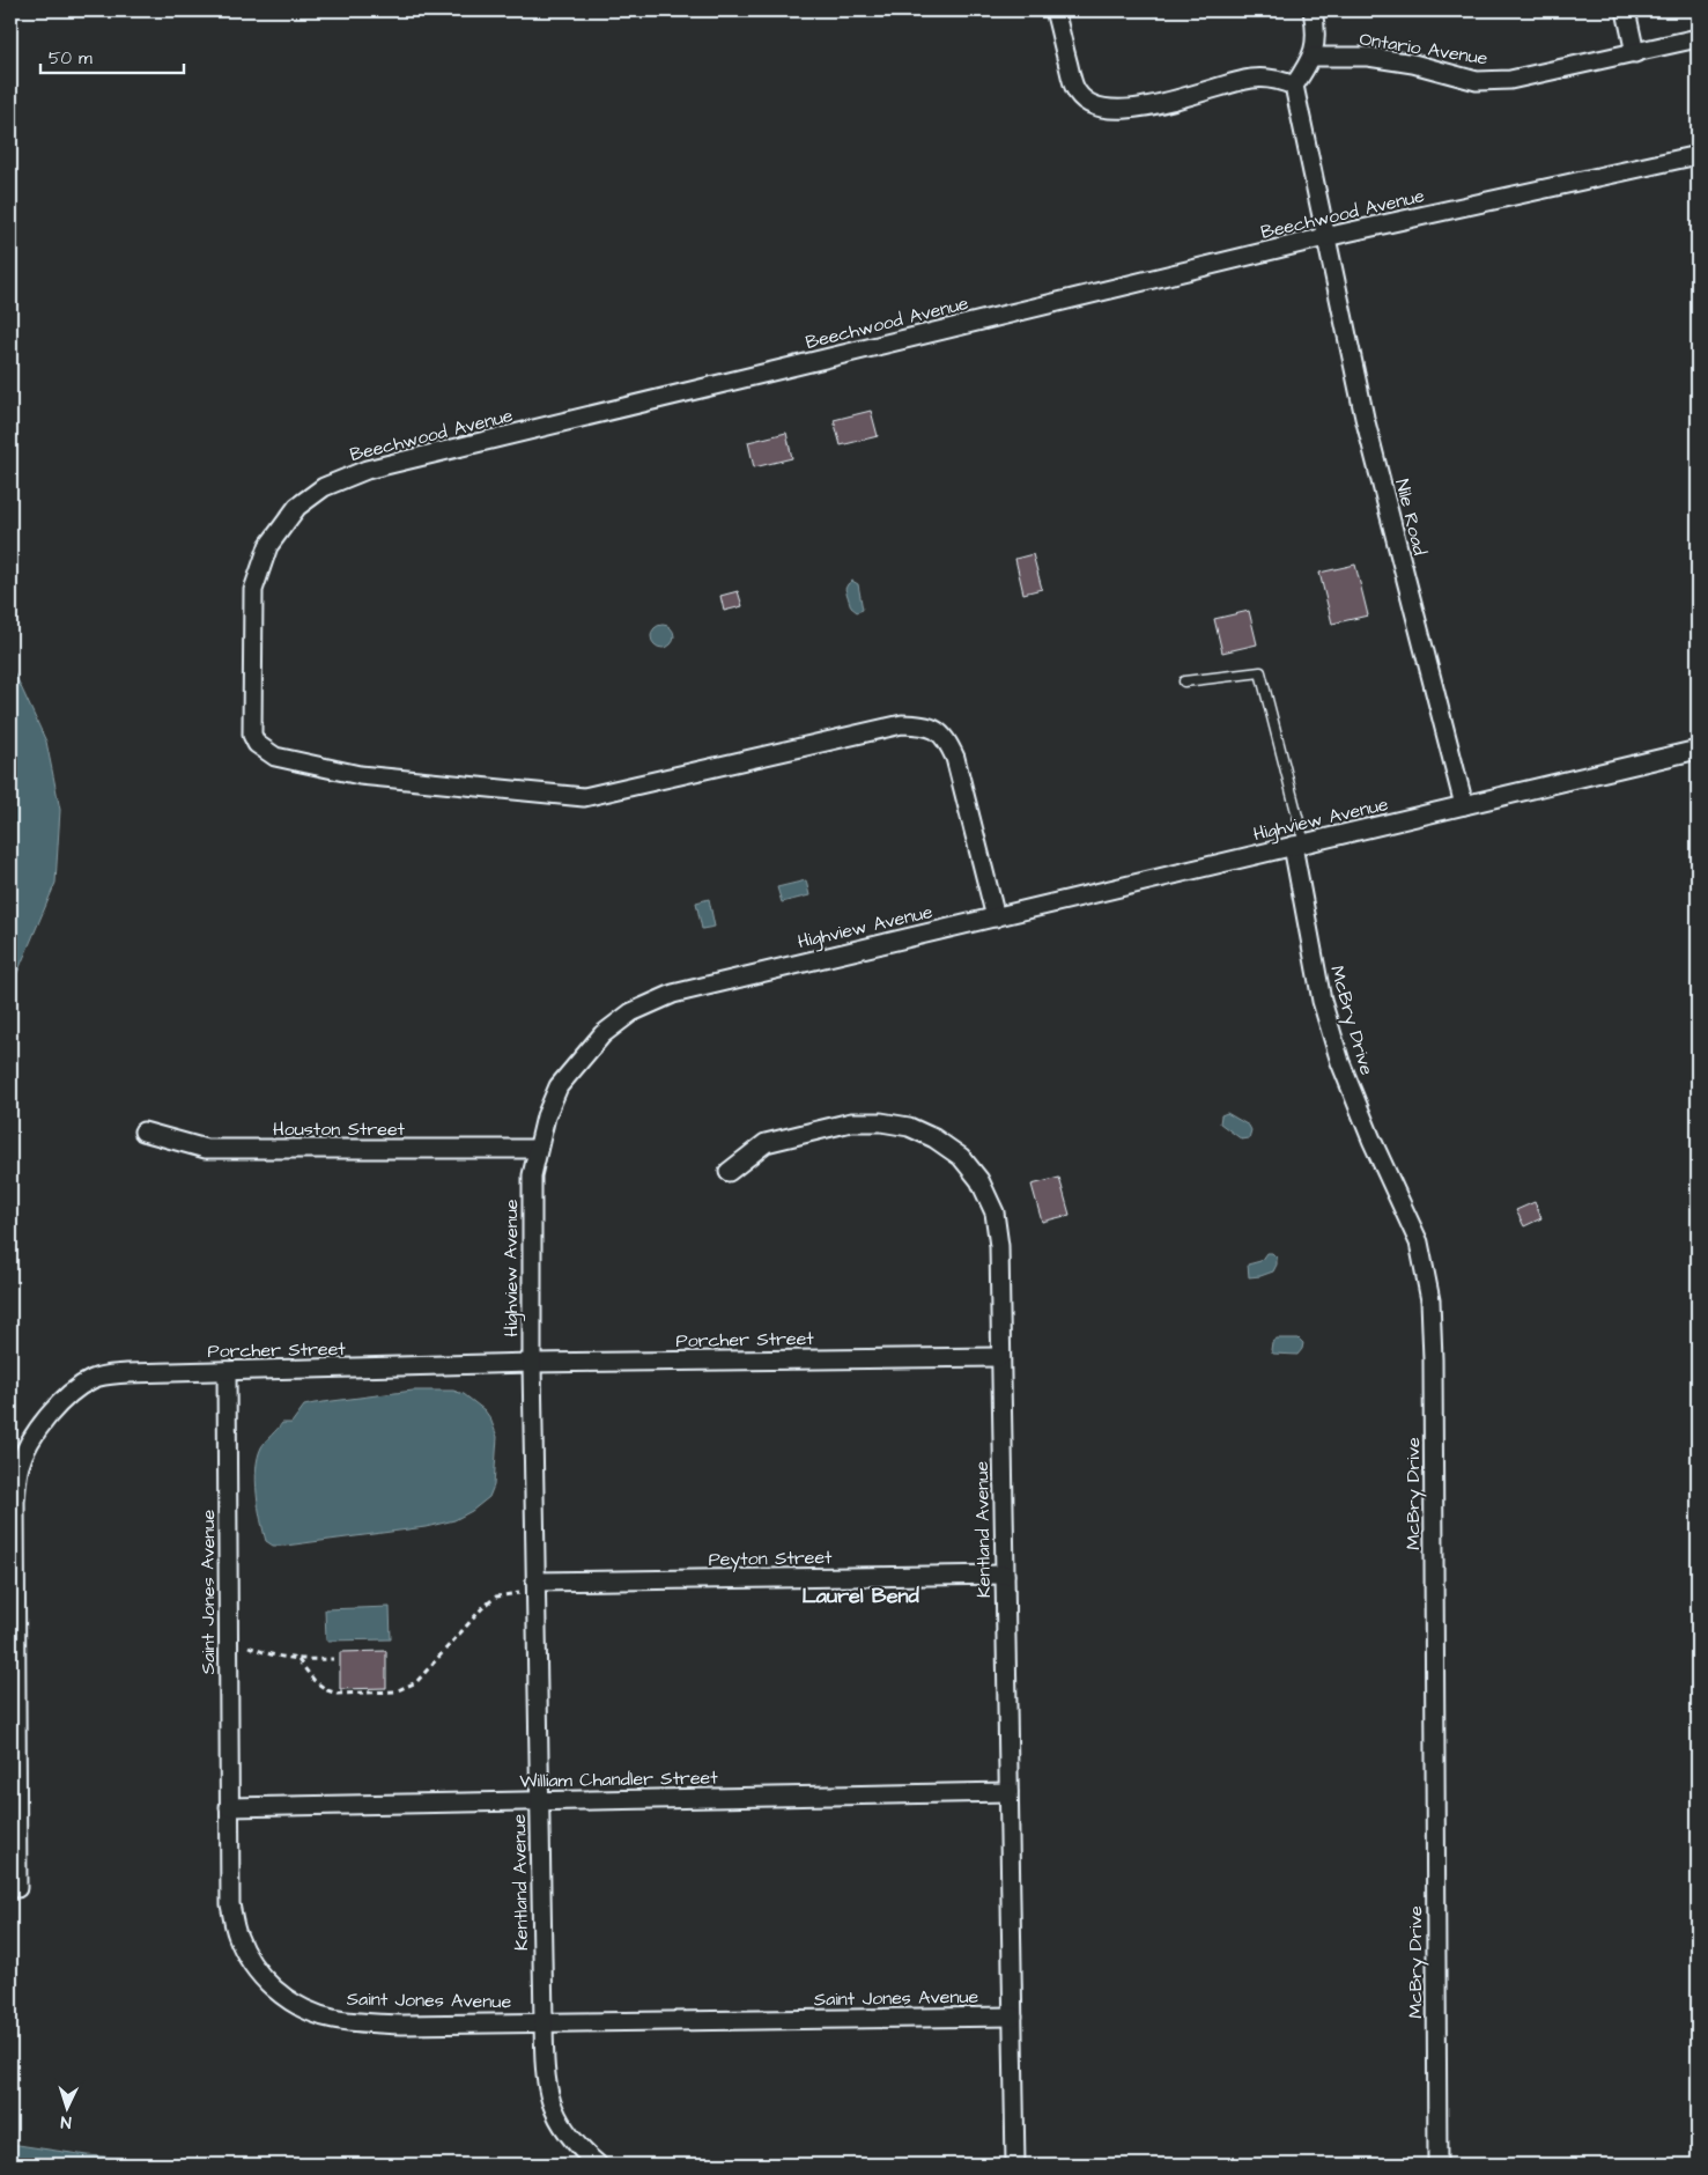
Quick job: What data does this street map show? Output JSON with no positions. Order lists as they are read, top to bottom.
{
  "streets": {
    "street": [
      "Ontario Avenue",
      "Beechwood Avenue",
      "Nile Road",
      "Highview Avenue",
      "McBry Drive",
      "Houston Street",
      "Porcher Street",
      "Kentland Avenue",
      "Peyton Street",
      "Saint Jones Avenue",
      "William Chandler Street"
    ]
  },
  "crossings": [
    ["Beechwood Avenue", "Nile Road"],
    ["Beechwood Avenue", "Highview Avenue"],
    ["Nile Road", "Highview Avenue"],
    ["Highview Avenue", "McBry Drive"],
    ["Highview Avenue", "Houston Street"],
    ["Highview Avenue", "Porcher Street"],
    ["Highview Avenue", "Kentland Avenue"],
    ["Highview Avenue", "Peyton Street"],
    ["Porcher Street", "Kentland Avenue"],
    ["Porcher Street", "Saint Jones Avenue"],
    ["Kentland Avenue", "Peyton Street"],
    ["Kentland Avenue", "Saint Jones Avenue"],
    ["Kentland Avenue", "William Chandler Street"],
    ["Saint Jones Avenue", "William Chandler Street"]
  ],
  "districts": ["Laurel Bend"],
  "scale_bar": "50 m",
  "north": "bottom"
}
